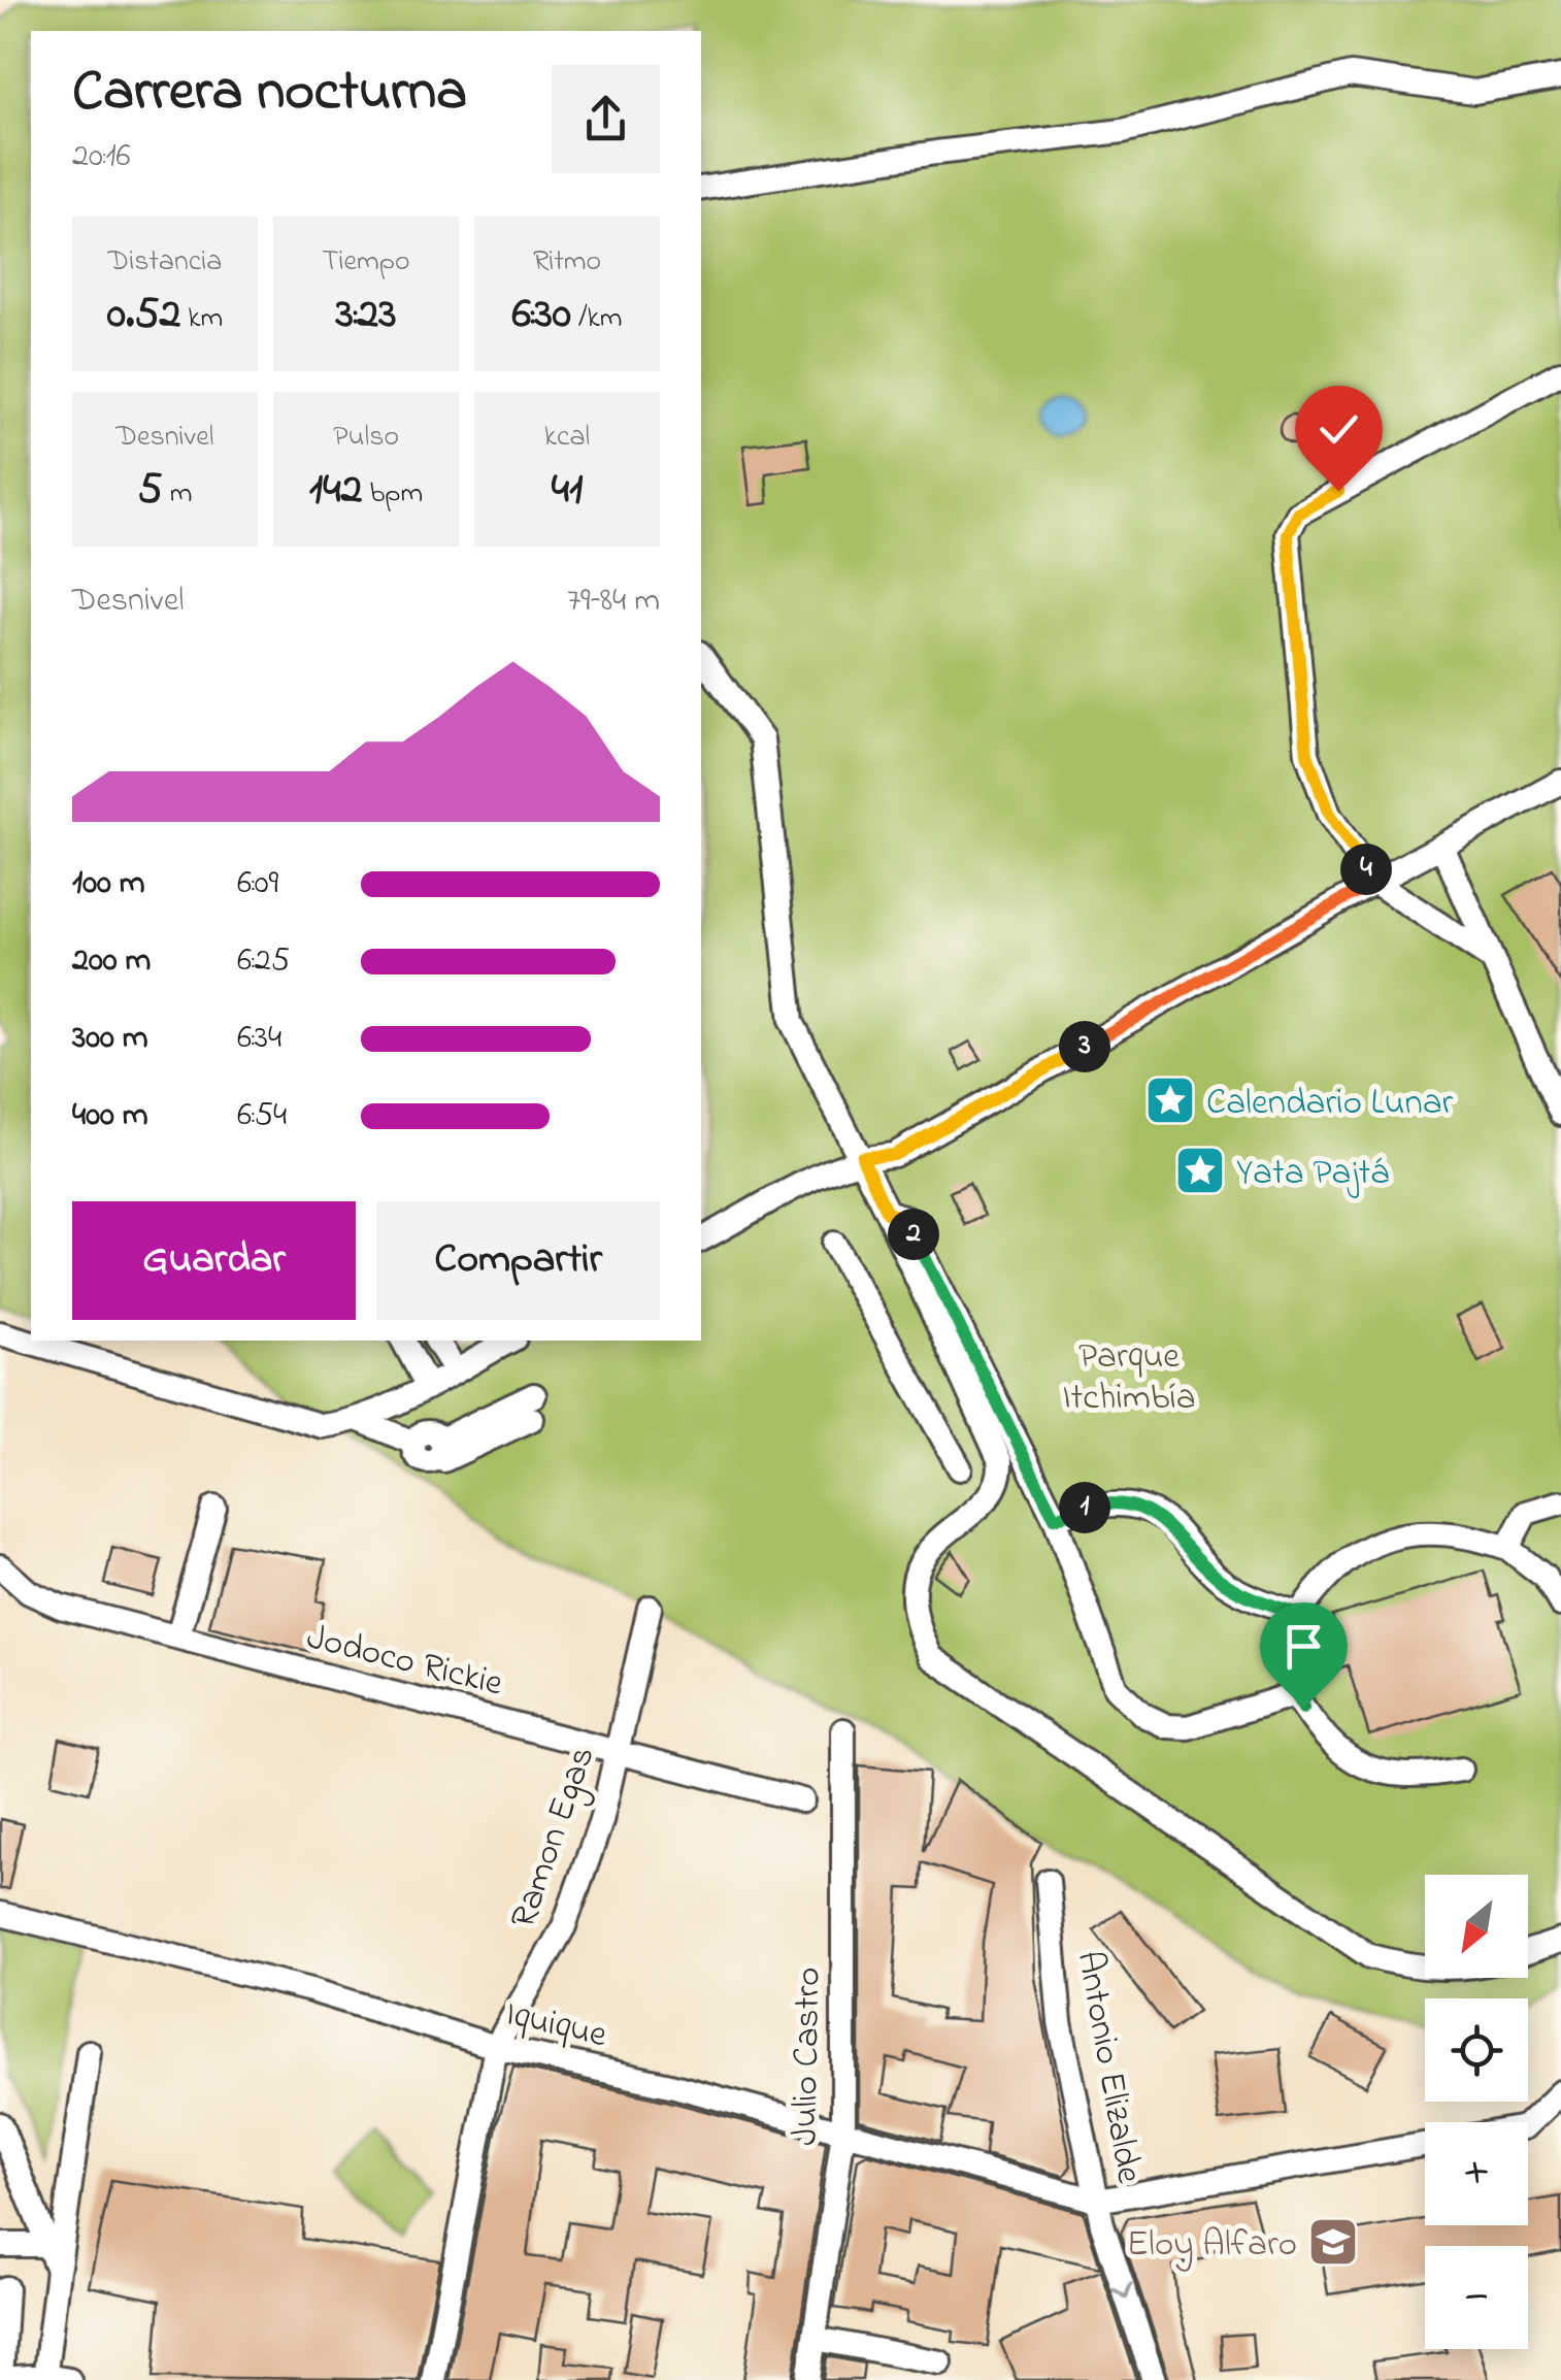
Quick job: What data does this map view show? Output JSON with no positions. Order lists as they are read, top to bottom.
{
  "streets": {
    "street": [
      "Jodoco Rickie",
      "Ramon Egas",
      "Iquique",
      "Julio Castro",
      "Antonio Elizalde"
    ]
  },
  "crossings": [
    ["Jodoco Rickie", "Ramon Egas"],
    ["Ramon Egas", "Iquique"],
    ["Iquique", "Julio Castro"],
    ["Iquique", "Antonio Elizalde"]
  ],
  "one_way": ["Antonio Elizalde"],
  "parks": ["Parque Itchimbía"],
  "places": {
    "place": ["Calendario Lunar", "Yata Pajtá"],
    "school or university": ["Eloy Alfaro"]
  },
  "north": "bottom left",
  "page": {
    "heading": ["Carrera nocturna", "20:16"],
    "stats": [
      ["Distancia", "0.52 km"],
      ["Tiempo", "3:23"],
      ["Ritmo", "6:30 /km"],
      ["Desnivel", "5 m"],
      ["Pulso", "142 bpm"],
      ["kcal", "41"]
    ],
    "chart": ["Desnivel", "79–84 m"],
    "pins": [
      "4",
      "3",
      "2",
      "1"
    ],
    "list": [
      {
        "name": "100 m",
        "note": "6:09"
      },
      {
        "name": "200 m",
        "note": "6:25"
      },
      {
        "name": "300 m",
        "note": "6:34"
      },
      {
        "name": "400 m",
        "note": "6:54"
      }
    ],
    "buttons": ["Guardar", "Compartir"],
    "map_buttons": ["+", "−"]
  }
}
